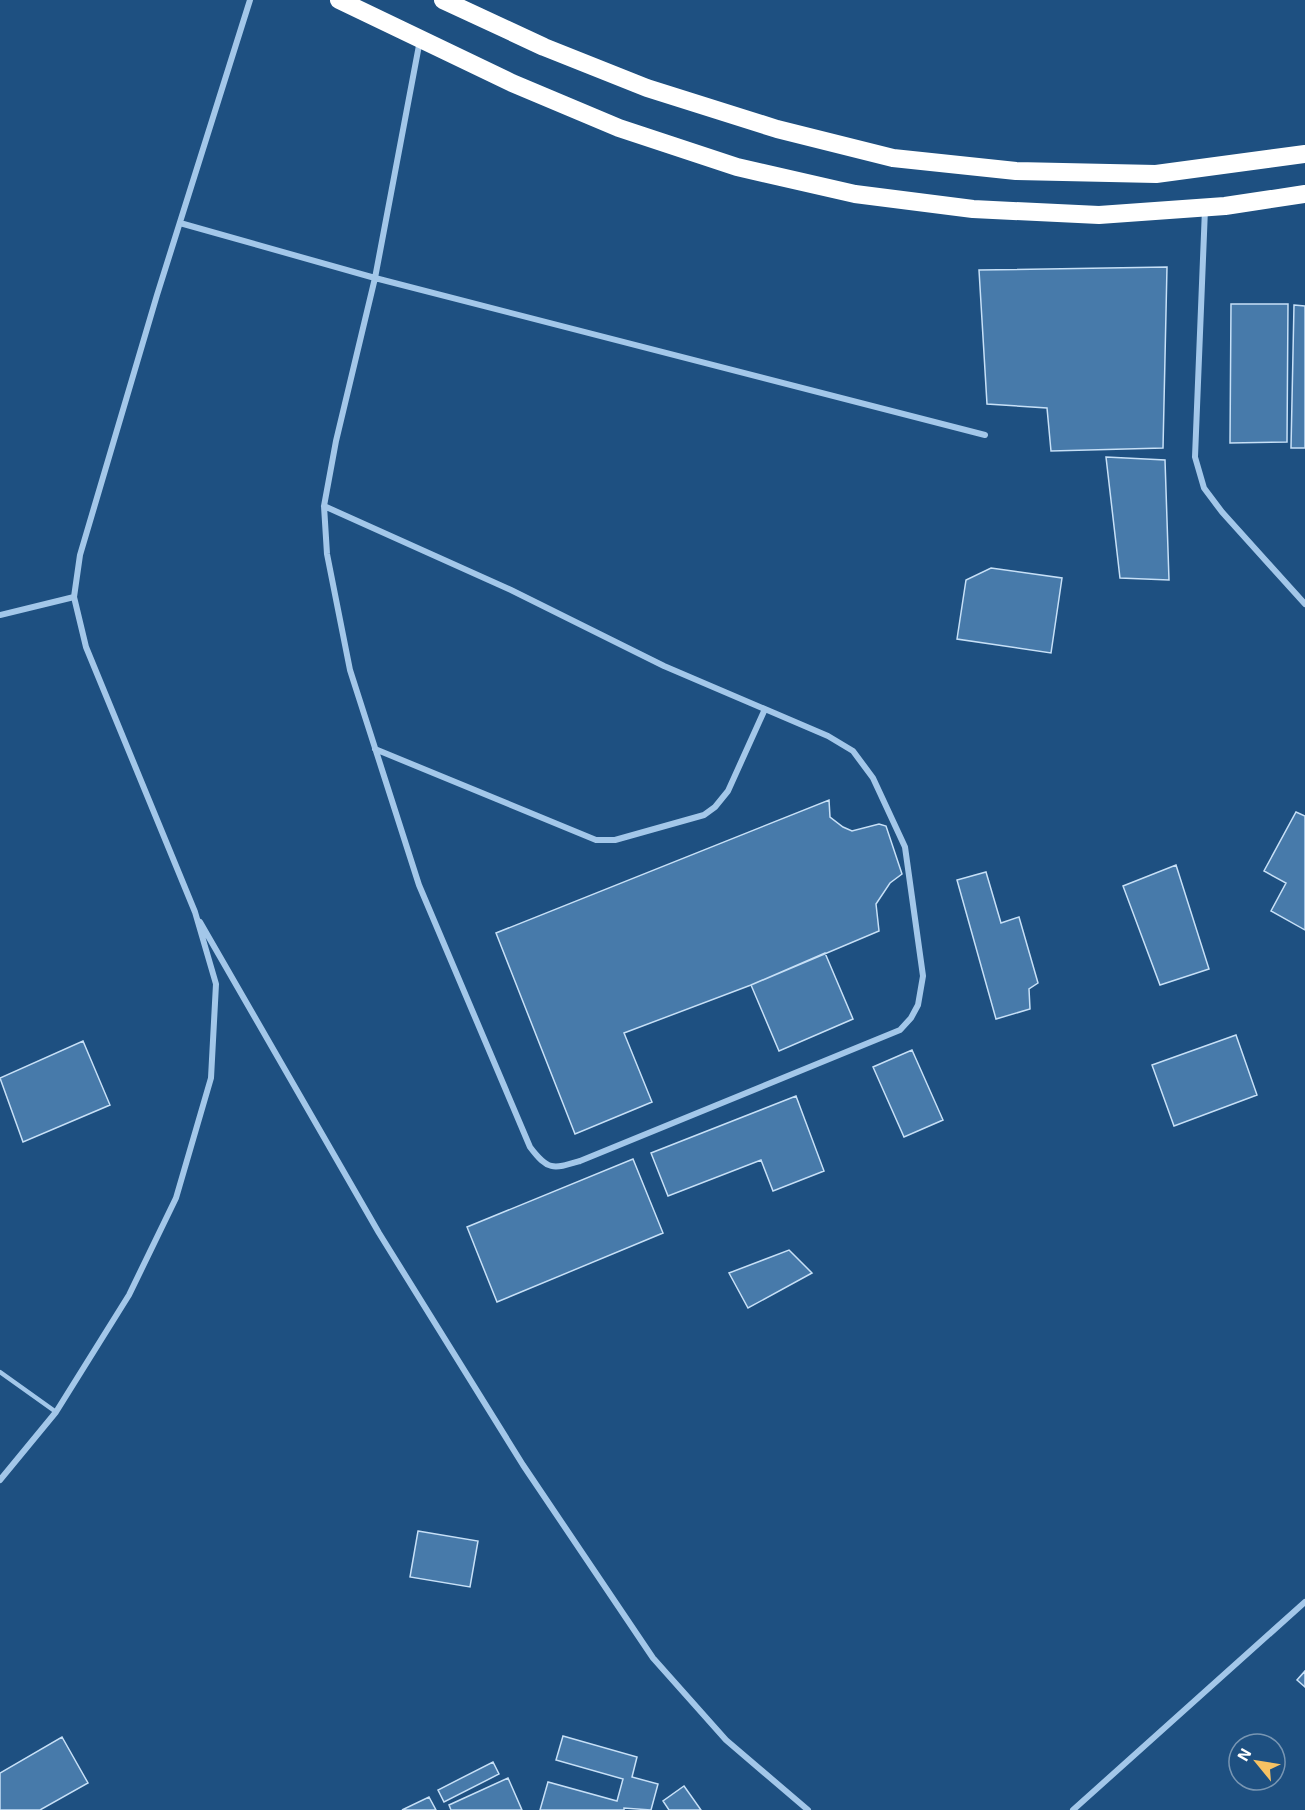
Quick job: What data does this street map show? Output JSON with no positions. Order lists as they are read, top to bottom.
{
  "north": "top left"
}
